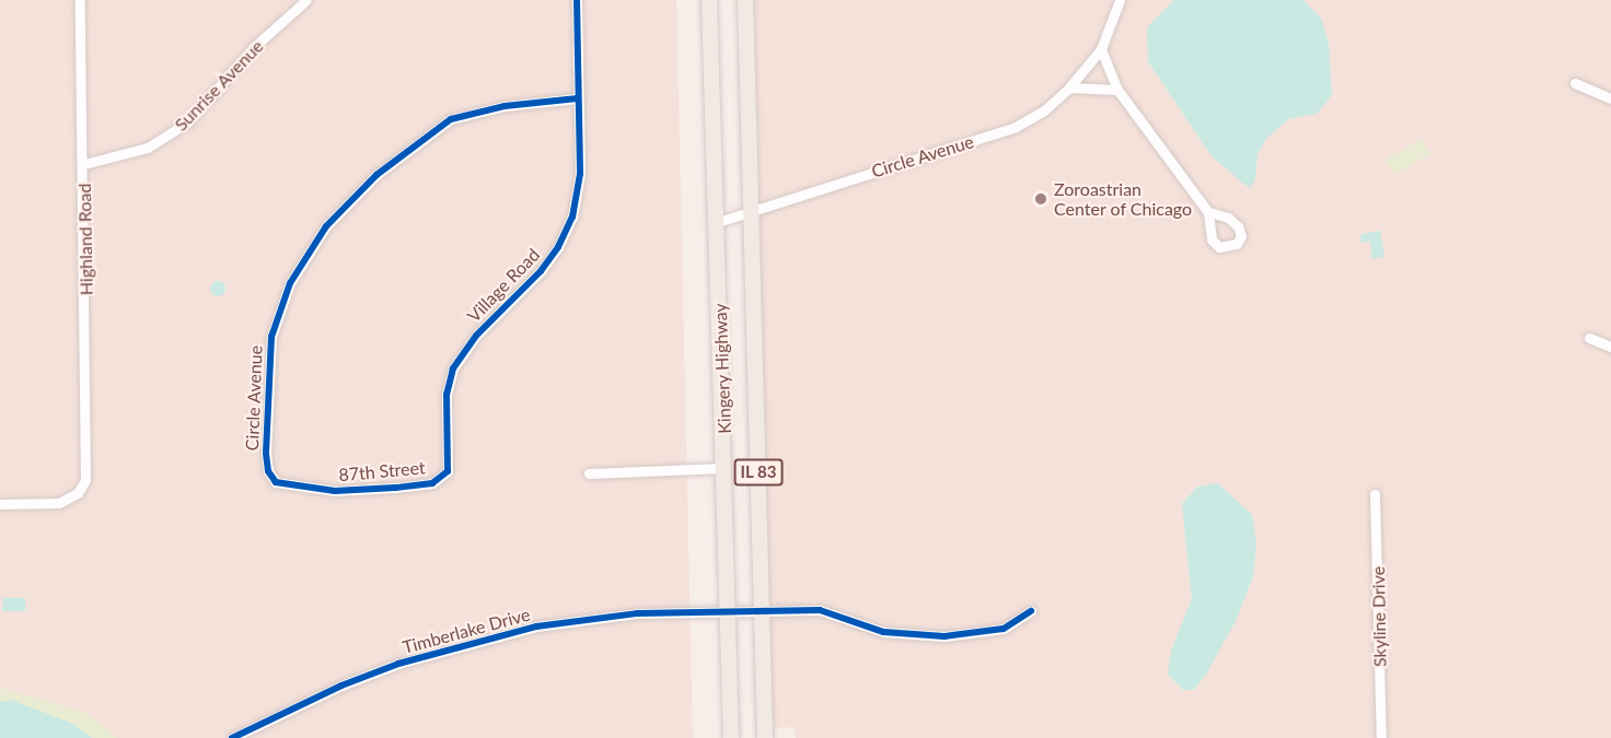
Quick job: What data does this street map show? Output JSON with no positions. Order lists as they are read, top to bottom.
{
  "streets": {
    "main road": ["Kingery Highway", "IL 83"],
    "street": [
      "Sunrise Avenue",
      "Circle Avenue",
      "Highland Road",
      "Village Road",
      "87th Street",
      "Skyline Drive",
      "Timberlake Drive"
    ]
  },
  "crossings": [
    ["Sunrise Avenue", "Highland Road"],
    ["Circle Avenue", "Village Road"],
    ["Circle Avenue", "Kingery Highway"],
    ["Circle Avenue", "87th Street"],
    ["Village Road", "87th Street"],
    ["Kingery Highway", "Timberlake Drive"]
  ],
  "places": ["Zoroastrian Center of Chicago"]
}
